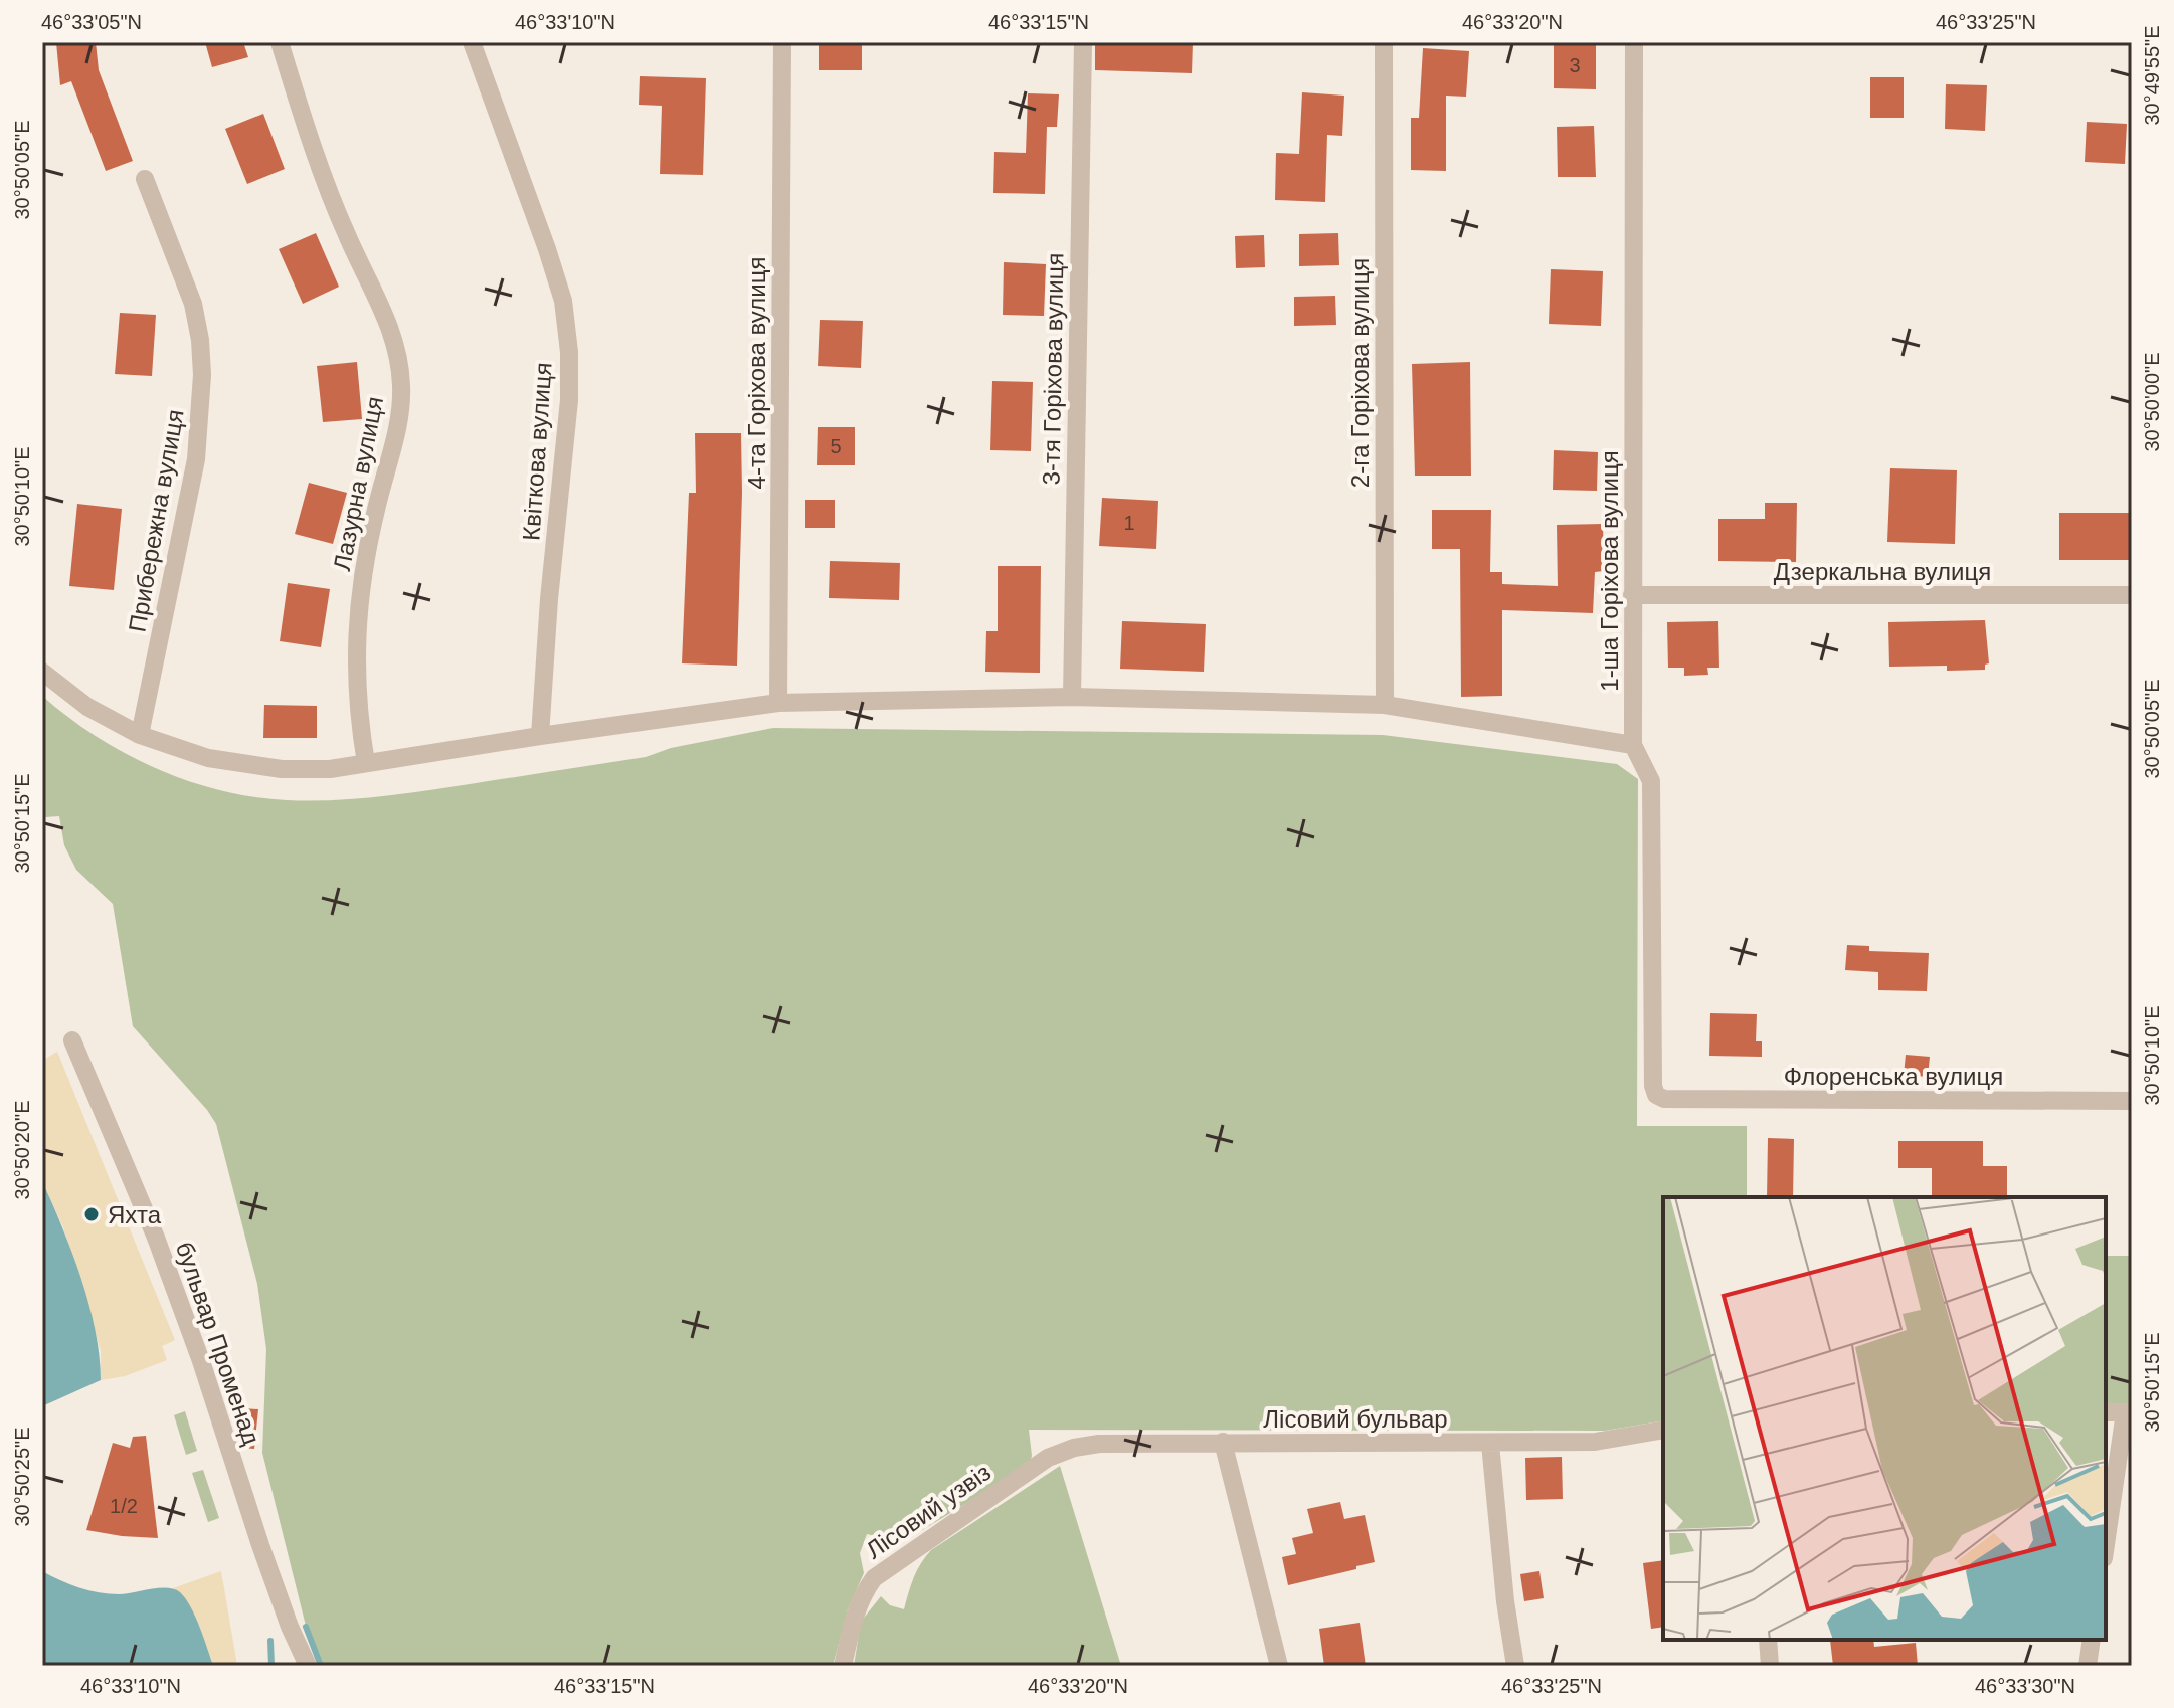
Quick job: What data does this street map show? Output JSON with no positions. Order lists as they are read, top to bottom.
{
  "streets": {
    "street": [
      "3-тя Горіхова вулиця",
      "4-та Горіхова вулиця",
      "2-га Горіхова вулиця",
      "Квіткова вулиця",
      "Лазурна вулиця",
      "Прибережна вулиця",
      "1-ша Горіхова вулиця",
      "Дзеркальна вулиця",
      "Флоренська вулиця",
      "бульвар Променад",
      "Лісовий бульвар",
      "Лісовий узвіз"
    ]
  },
  "crossings": [
    ["1-ша Горіхова вулиця", "Дзеркальна вулиця"],
    ["1-ша Горіхова вулиця", "Флоренська вулиця"],
    ["Лісовий бульвар", "Лісовий узвіз"]
  ],
  "places": ["Яхта"],
  "house_numbers": [
    "3",
    "5",
    "1",
    "1/2"
  ],
  "coordinates": [
    "46°33'05\"N",
    "46°33'10\"N",
    "46°33'15\"N",
    "46°33'20\"N",
    "46°33'25\"N",
    "30°49'55\"E",
    "30°50'05\"E",
    "30°50'00\"E",
    "30°50'10\"E",
    "30°50'15\"E",
    "30°50'20\"E",
    "30°50'25\"E",
    "46°33'30\"N"
  ]
}
